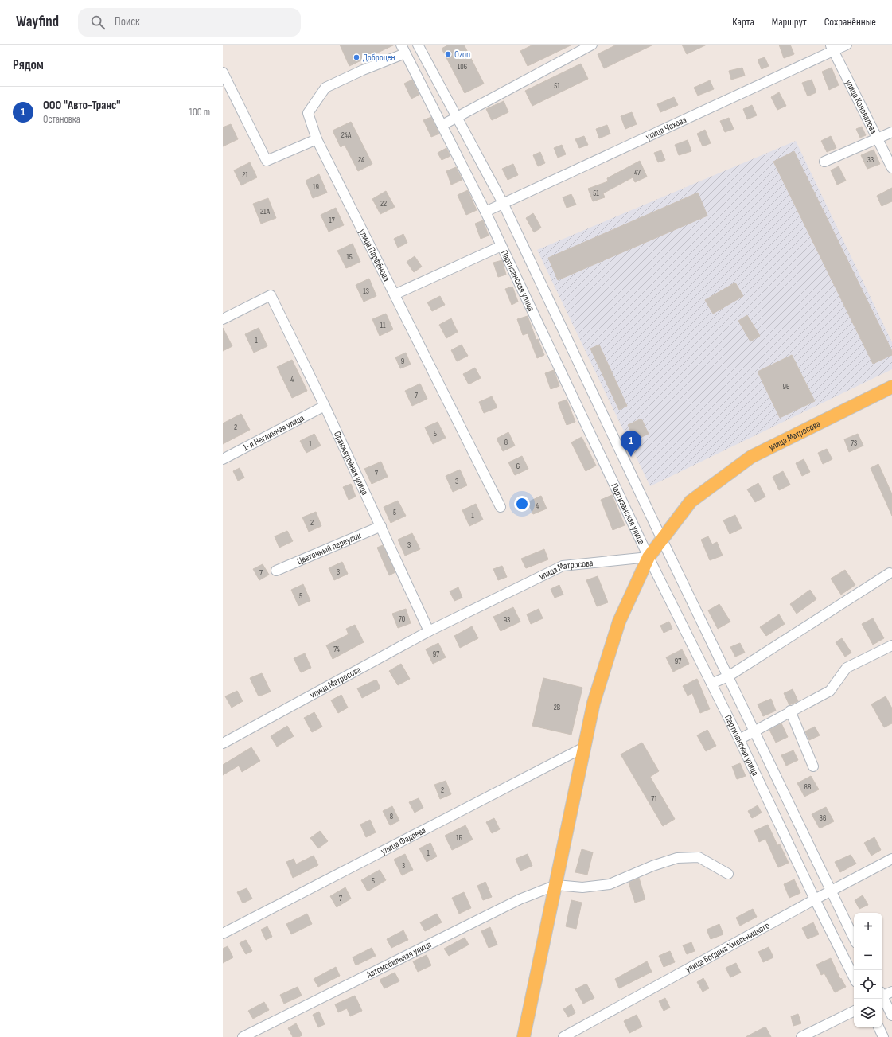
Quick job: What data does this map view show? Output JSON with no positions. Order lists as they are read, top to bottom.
{
  "streets": {
    "main road": ["улица Матросова"],
    "street": [
      "улица Коновалова",
      "улица Чехова",
      "улица Парфёнова",
      "Партизанская улица",
      "1-я Неглинная улица",
      "Оранжерейная улица",
      "Цветочный переулок",
      "улица Фадеева",
      "улица Богдана Хмельницкого",
      "Автомобильная улица"
    ]
  },
  "crossings": [
    ["улица Коновалова", "улица Чехова"],
    ["улица Чехова", "Партизанская улица"],
    ["улица Парфёнова", "Партизанская улица"],
    ["Партизанская улица", "улица Матросова"],
    ["Партизанская улица", "улица Богдана Хмельницкого"],
    ["1-я Неглинная улица", "Оранжерейная улица"],
    ["улица Матросова", "Оранжерейная улица"],
    ["Оранжерейная улица", "Цветочный переулок"]
  ],
  "places": ["Ozon", "Доброцен"],
  "house_numbers": [
    "106",
    "51",
    "24А",
    "24",
    "33",
    "47",
    "21",
    "19",
    "51",
    "22",
    "21А",
    "17",
    "15",
    "13",
    "11",
    "1",
    "9",
    "4",
    "96",
    "7",
    "2",
    "5",
    "8",
    "73",
    "1",
    "6",
    "7",
    "3",
    "4",
    "5",
    "1",
    "2",
    "3",
    "3",
    "7",
    "5",
    "70",
    "93",
    "74",
    "97",
    "97",
    "2В",
    "88",
    "2",
    "71",
    "8",
    "86",
    "1Б",
    "1",
    "3",
    "5",
    "7"
  ],
  "page": {
    "header": "Wayfind",
    "search": "Поиск",
    "nav": ["Карта", "Маршрут", "Сохранённые"],
    "heading": "Рядом",
    "list": [
      {
        "mark": "1",
        "name": "ООО \"Авто-Транс\"",
        "note": "Остановка",
        "value": "100 m"
      }
    ],
    "pins": "1",
    "map_buttons": ["+", "−"]
  }
}
